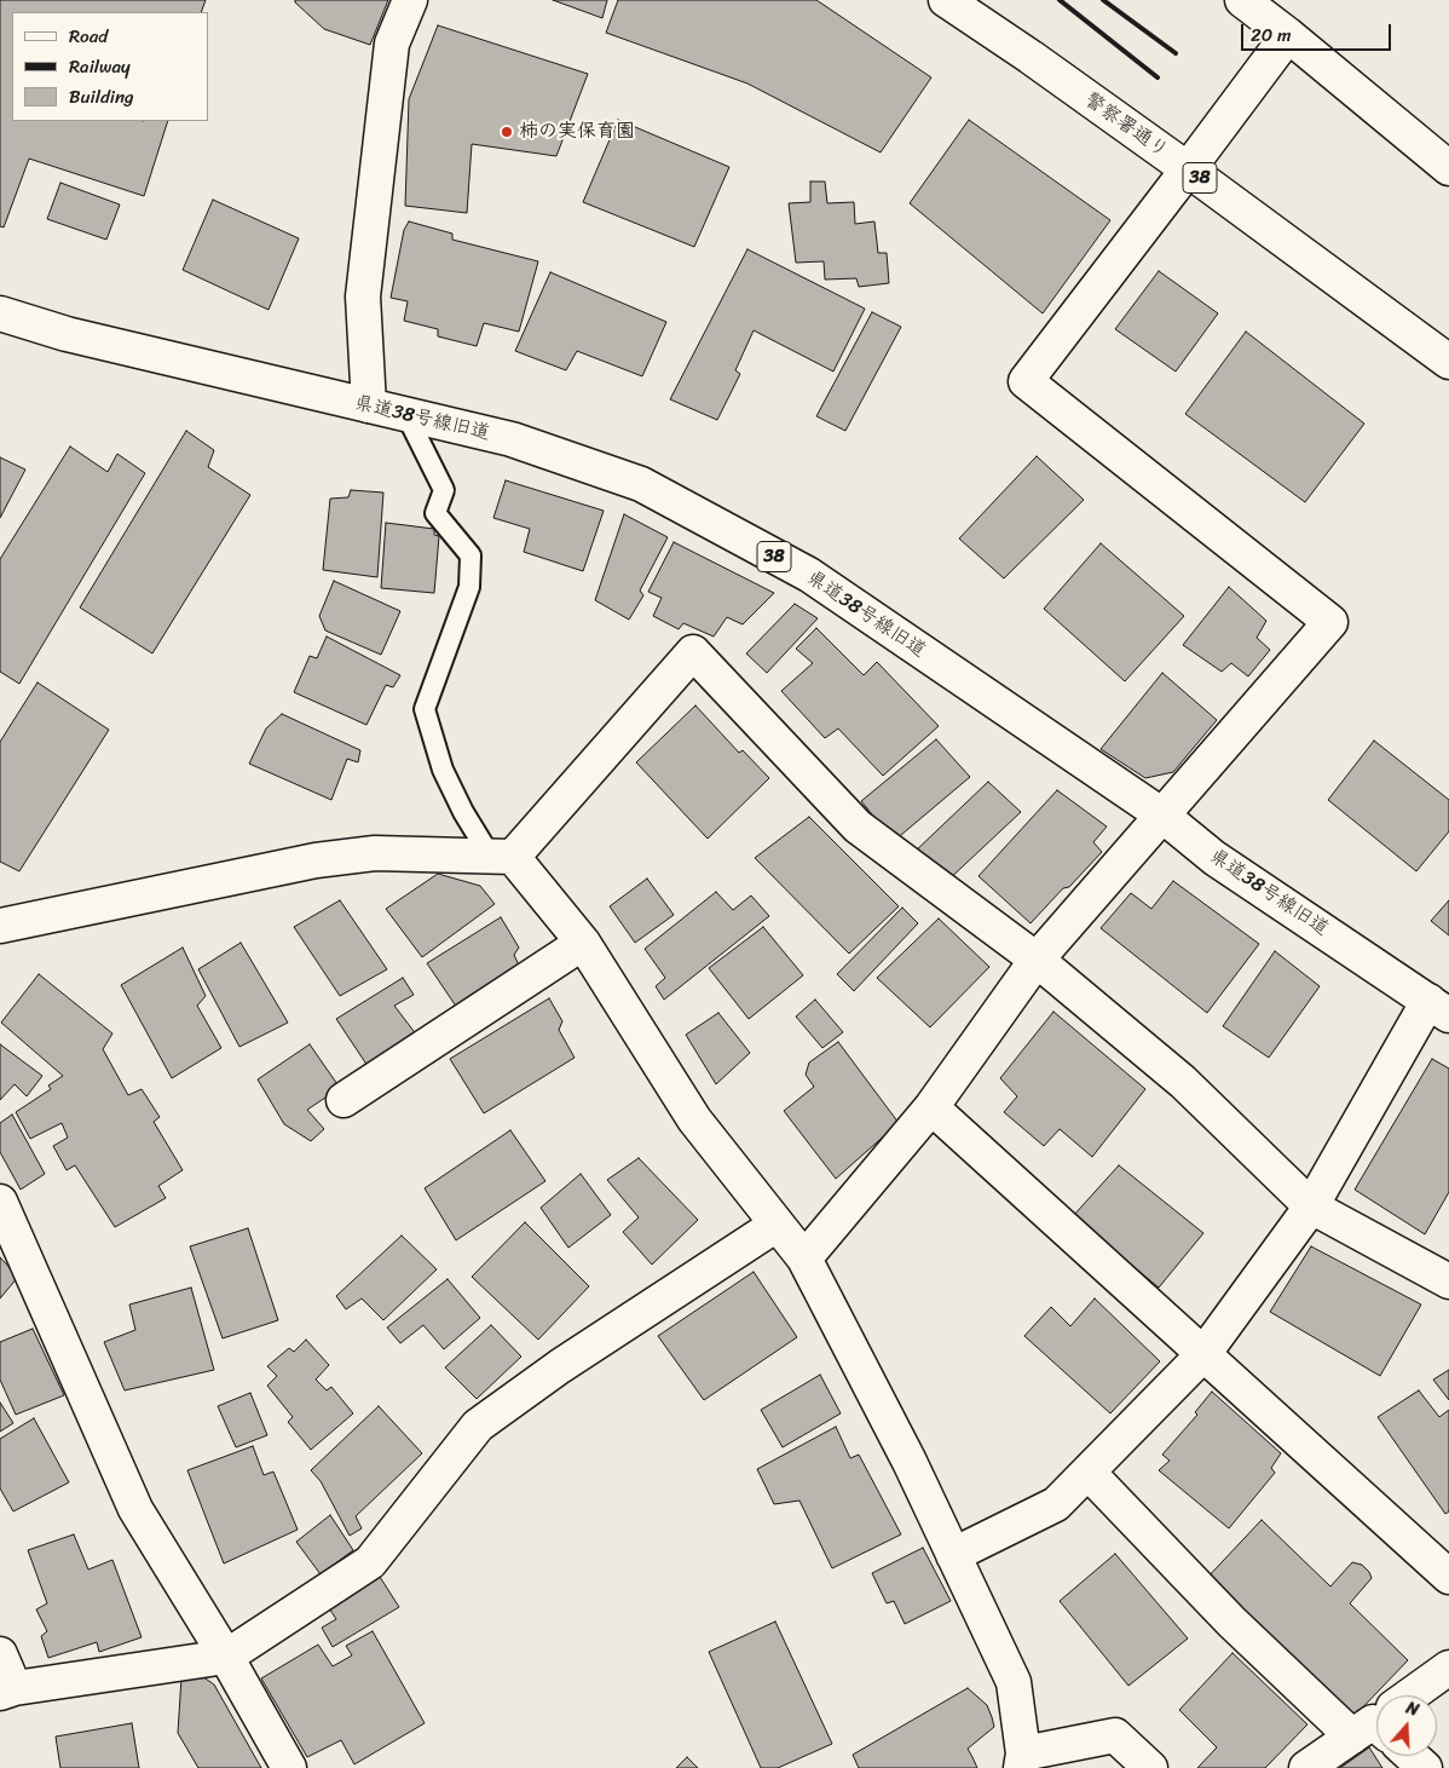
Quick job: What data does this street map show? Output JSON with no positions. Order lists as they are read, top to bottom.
{
  "streets": {
    "street": ["警察署通り", "38", "県道38号線旧道"]
  },
  "places": ["柿の実保育園"],
  "legend": ["Road", "Railway", "Building"],
  "scale_bar": "20 m",
  "north": "top"
}
